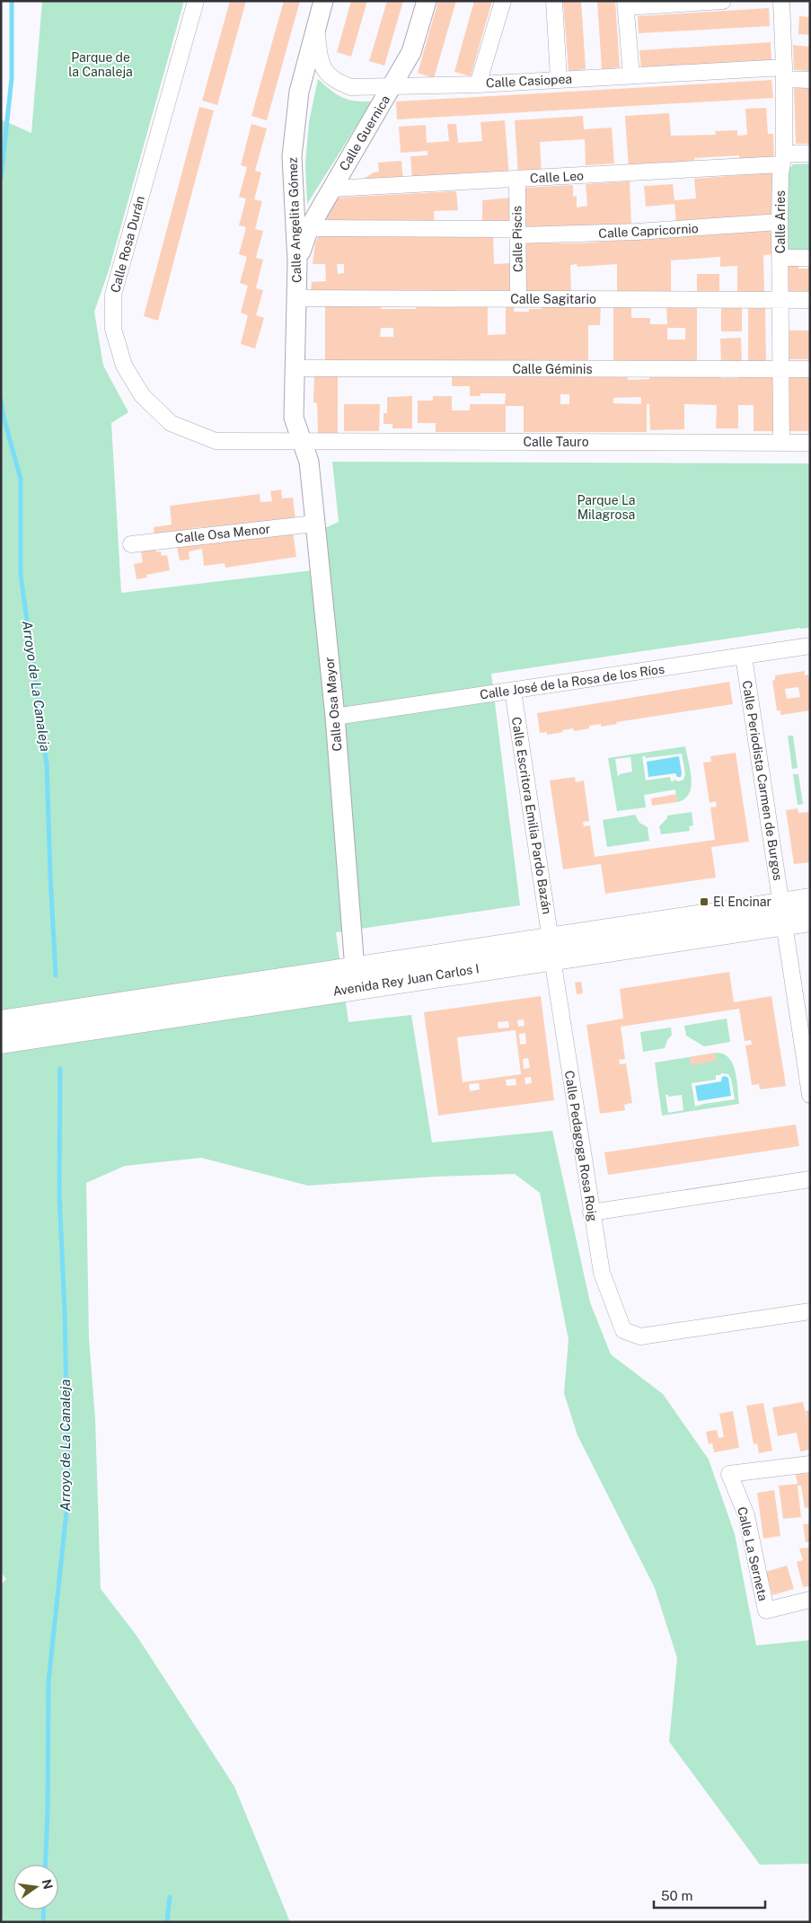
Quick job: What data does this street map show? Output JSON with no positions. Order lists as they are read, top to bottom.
{
  "streets": {
    "main road": ["Avenida Rey Juan Carlos I"],
    "street": [
      "Calle Casiopea",
      "Calle Guernica",
      "Calle Leo",
      "Calle Angelita Gómez",
      "Calle Aries",
      "Calle Capricornio",
      "Calle Piscis",
      "Calle Rosa Durán",
      "Calle Sagitario",
      "Calle Géminis",
      "Calle Tauro",
      "Calle Osa Menor",
      "Calle José de la Rosa de los Ríos",
      "Calle Osa Mayor",
      "Calle Periodista Carmen de Burgos",
      "Calle Escritora Emilia Pardo Bazán",
      "Calle Pedagoga Rosa Roig",
      "Calle La Serneta"
    ]
  },
  "crossings": [
    ["Calle Casiopea", "Calle Guernica"],
    ["Calle Casiopea", "Calle Angelita Gómez"],
    ["Calle Casiopea", "Calle Aries"],
    ["Calle Guernica", "Calle Leo"],
    ["Calle Guernica", "Calle Angelita Gómez"],
    ["Calle Guernica", "Calle Capricornio"],
    ["Calle Leo", "Calle Aries"],
    ["Calle Leo", "Calle Piscis"],
    ["Calle Angelita Gómez", "Calle Rosa Durán"],
    ["Calle Angelita Gómez", "Calle Sagitario"],
    ["Calle Angelita Gómez", "Calle Géminis"],
    ["Calle Angelita Gómez", "Calle Tauro"],
    ["Calle Angelita Gómez", "Calle Osa Mayor"],
    ["Calle Aries", "Calle Capricornio"],
    ["Calle Aries", "Calle Sagitario"],
    ["Calle Aries", "Calle Géminis"],
    ["Calle Aries", "Calle Tauro"],
    ["Calle Capricornio", "Calle Piscis"],
    ["Calle Piscis", "Calle Sagitario"],
    ["Calle Rosa Durán", "Calle Tauro"],
    ["Calle Rosa Durán", "Calle Osa Mayor"],
    ["Calle Tauro", "Calle Osa Mayor"],
    ["Calle Osa Menor", "Calle Osa Mayor"],
    ["Calle José de la Rosa de los Ríos", "Calle Osa Mayor"],
    ["Calle José de la Rosa de los Ríos", "Calle Periodista Carmen de Burgos"],
    ["Calle José de la Rosa de los Ríos", "Calle Escritora Emilia Pardo Bazán"],
    ["Calle Osa Mayor", "Avenida Rey Juan Carlos I"],
    ["Calle Periodista Carmen de Burgos", "Avenida Rey Juan Carlos I"],
    ["Calle Escritora Emilia Pardo Bazán", "Avenida Rey Juan Carlos I"],
    ["Calle Escritora Emilia Pardo Bazán", "Calle Pedagoga Rosa Roig"],
    ["Avenida Rey Juan Carlos I", "Calle Pedagoga Rosa Roig"]
  ],
  "water": ["Arroyo de La Canaleja"],
  "parks": ["Parque de la Canaleja", "Parque La Milagrosa"],
  "places": {
    "transit": ["El Encinar"]
  },
  "scale_bar": "50 m",
  "north": "right"
}
